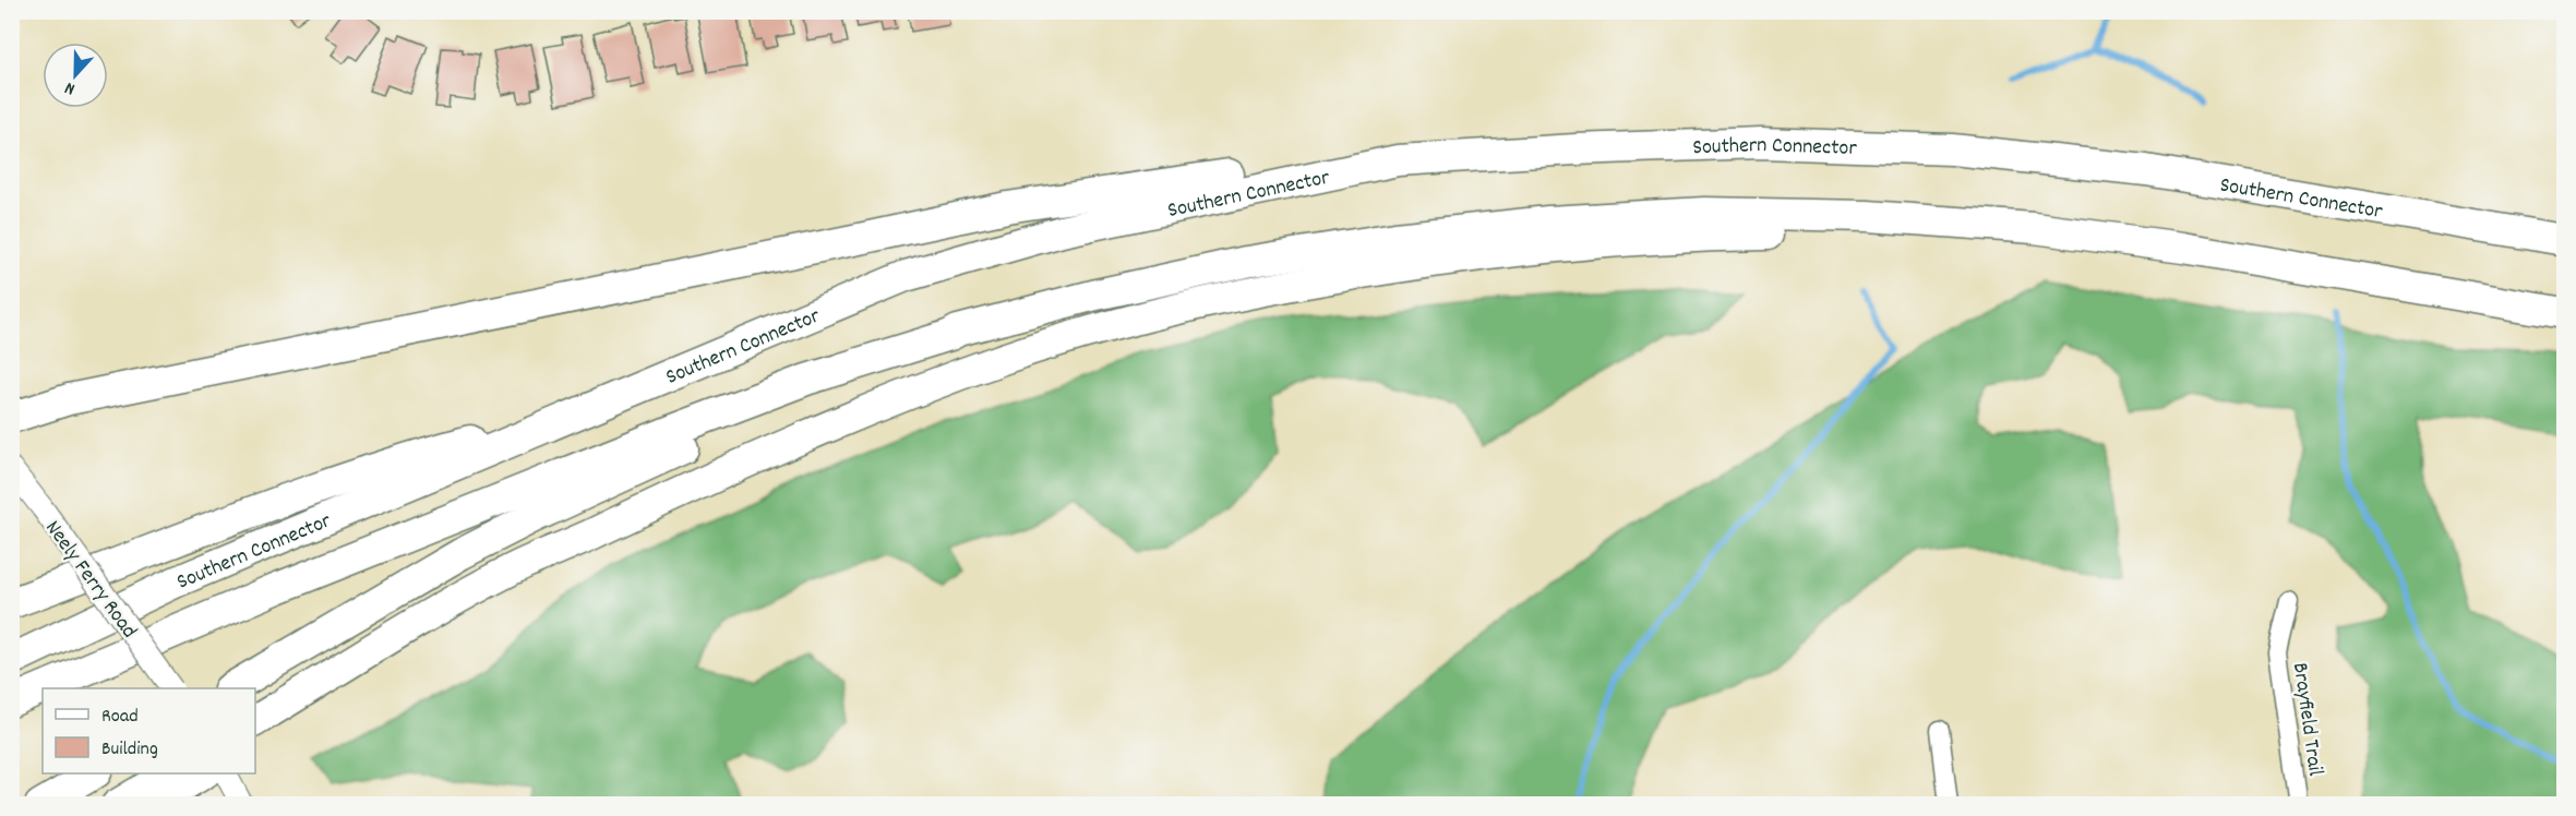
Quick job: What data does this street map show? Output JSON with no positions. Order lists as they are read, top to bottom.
{
  "streets": {
    "highway": ["Southern Connector"],
    "street": ["Neely Ferry Road", "Brayfield Trail"]
  },
  "legend": ["Road", "Building"],
  "north": "bottom"
}
